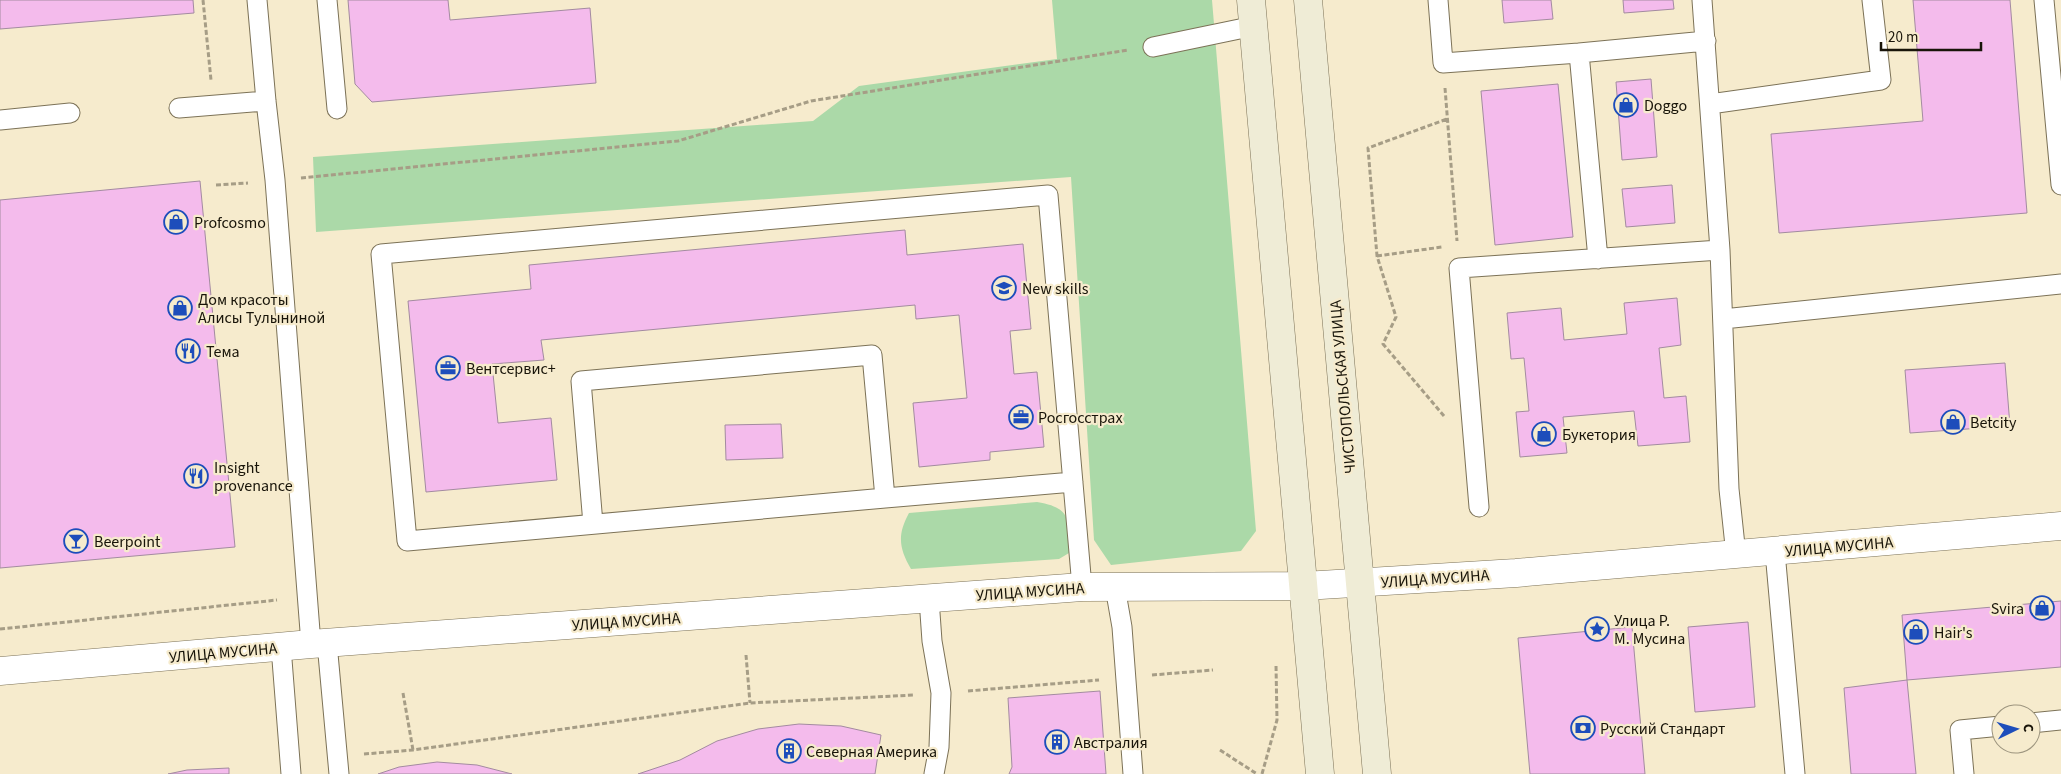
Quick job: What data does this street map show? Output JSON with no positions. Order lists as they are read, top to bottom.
{
  "streets": {
    "main road": ["ЧИСТОПОЛЬСКАЯ УЛИЦА"],
    "street": ["УЛИЦА МУСИНА"]
  },
  "crossings": [
    ["ЧИСТОПОЛЬСКАЯ УЛИЦА", "УЛИЦА МУСИНА"]
  ],
  "places": {
    "shop": [
      "Doggo",
      "Profcosmo",
      "Дом красоты Алисы Тулыниной",
      "Betcity",
      "Букетория",
      "Svira",
      "Hair's"
    ],
    "school or university": ["New skills"],
    "restaurant": ["Тема", "Insight provenance"],
    "office": ["Вентсервис+", "Росгосстрах"],
    "bar": ["Beerpoint"],
    "place": ["Улица Р. М. Мусина"],
    "bank": ["Русский Стандарт"],
    "building": ["Австралия", "Северная Америка"]
  },
  "scale_bar": "20 m",
  "north": "right"
}
